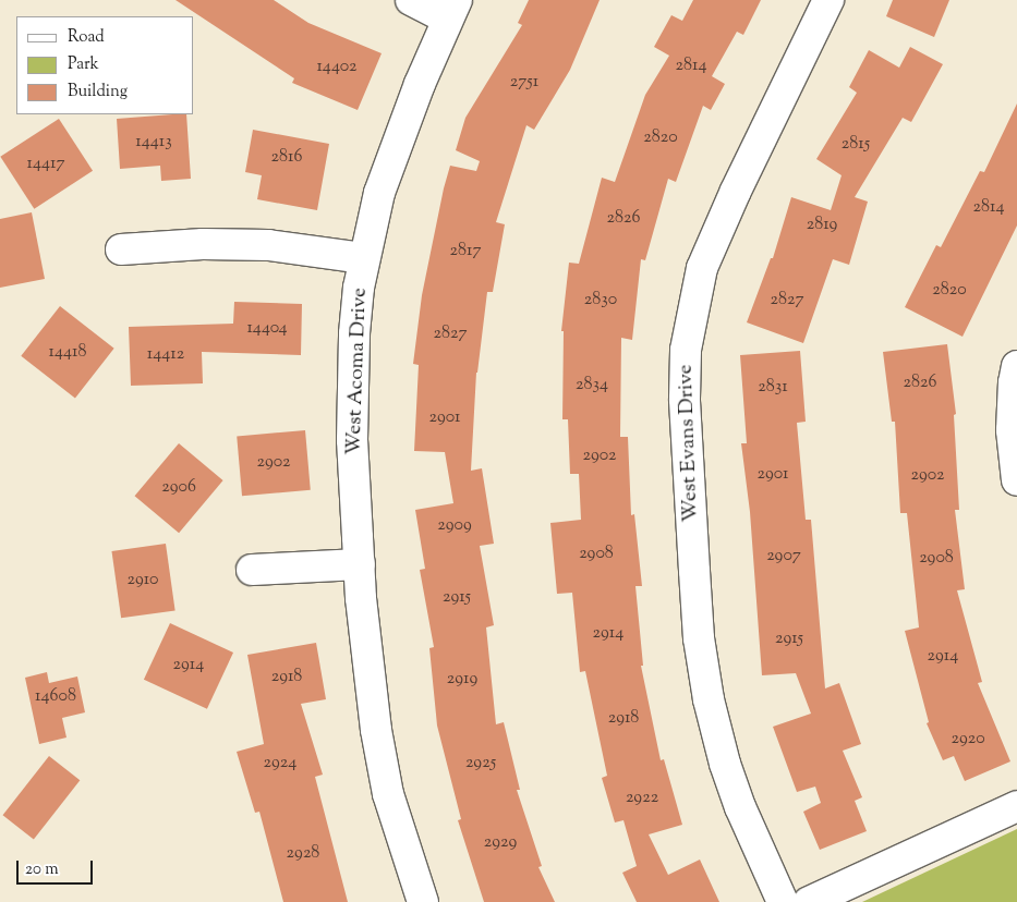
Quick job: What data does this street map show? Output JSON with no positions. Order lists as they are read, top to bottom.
{
  "streets": {
    "street": ["West Acoma Drive", "West Evans Drive"]
  },
  "house_numbers": [
    "2814",
    "14402",
    "2751",
    "2820",
    "14413",
    "2815",
    "2816",
    "14417",
    "2814",
    "2826",
    "2819",
    "2817",
    "2820",
    "2830",
    "2827",
    "14404",
    "2827",
    "14418",
    "14412",
    "2826",
    "2834",
    "2831",
    "2901",
    "2902",
    "2902",
    "2901",
    "2902",
    "2906",
    "2909",
    "2908",
    "2907",
    "2908",
    "2910",
    "2915",
    "2914",
    "2915",
    "2914",
    "2914",
    "2918",
    "2919",
    "14608",
    "2918",
    "2920",
    "2924",
    "2925",
    "2922",
    "2929",
    "2928"
  ],
  "legend": ["Road", "Park", "Building"],
  "scale_bar": "20 m"
}
